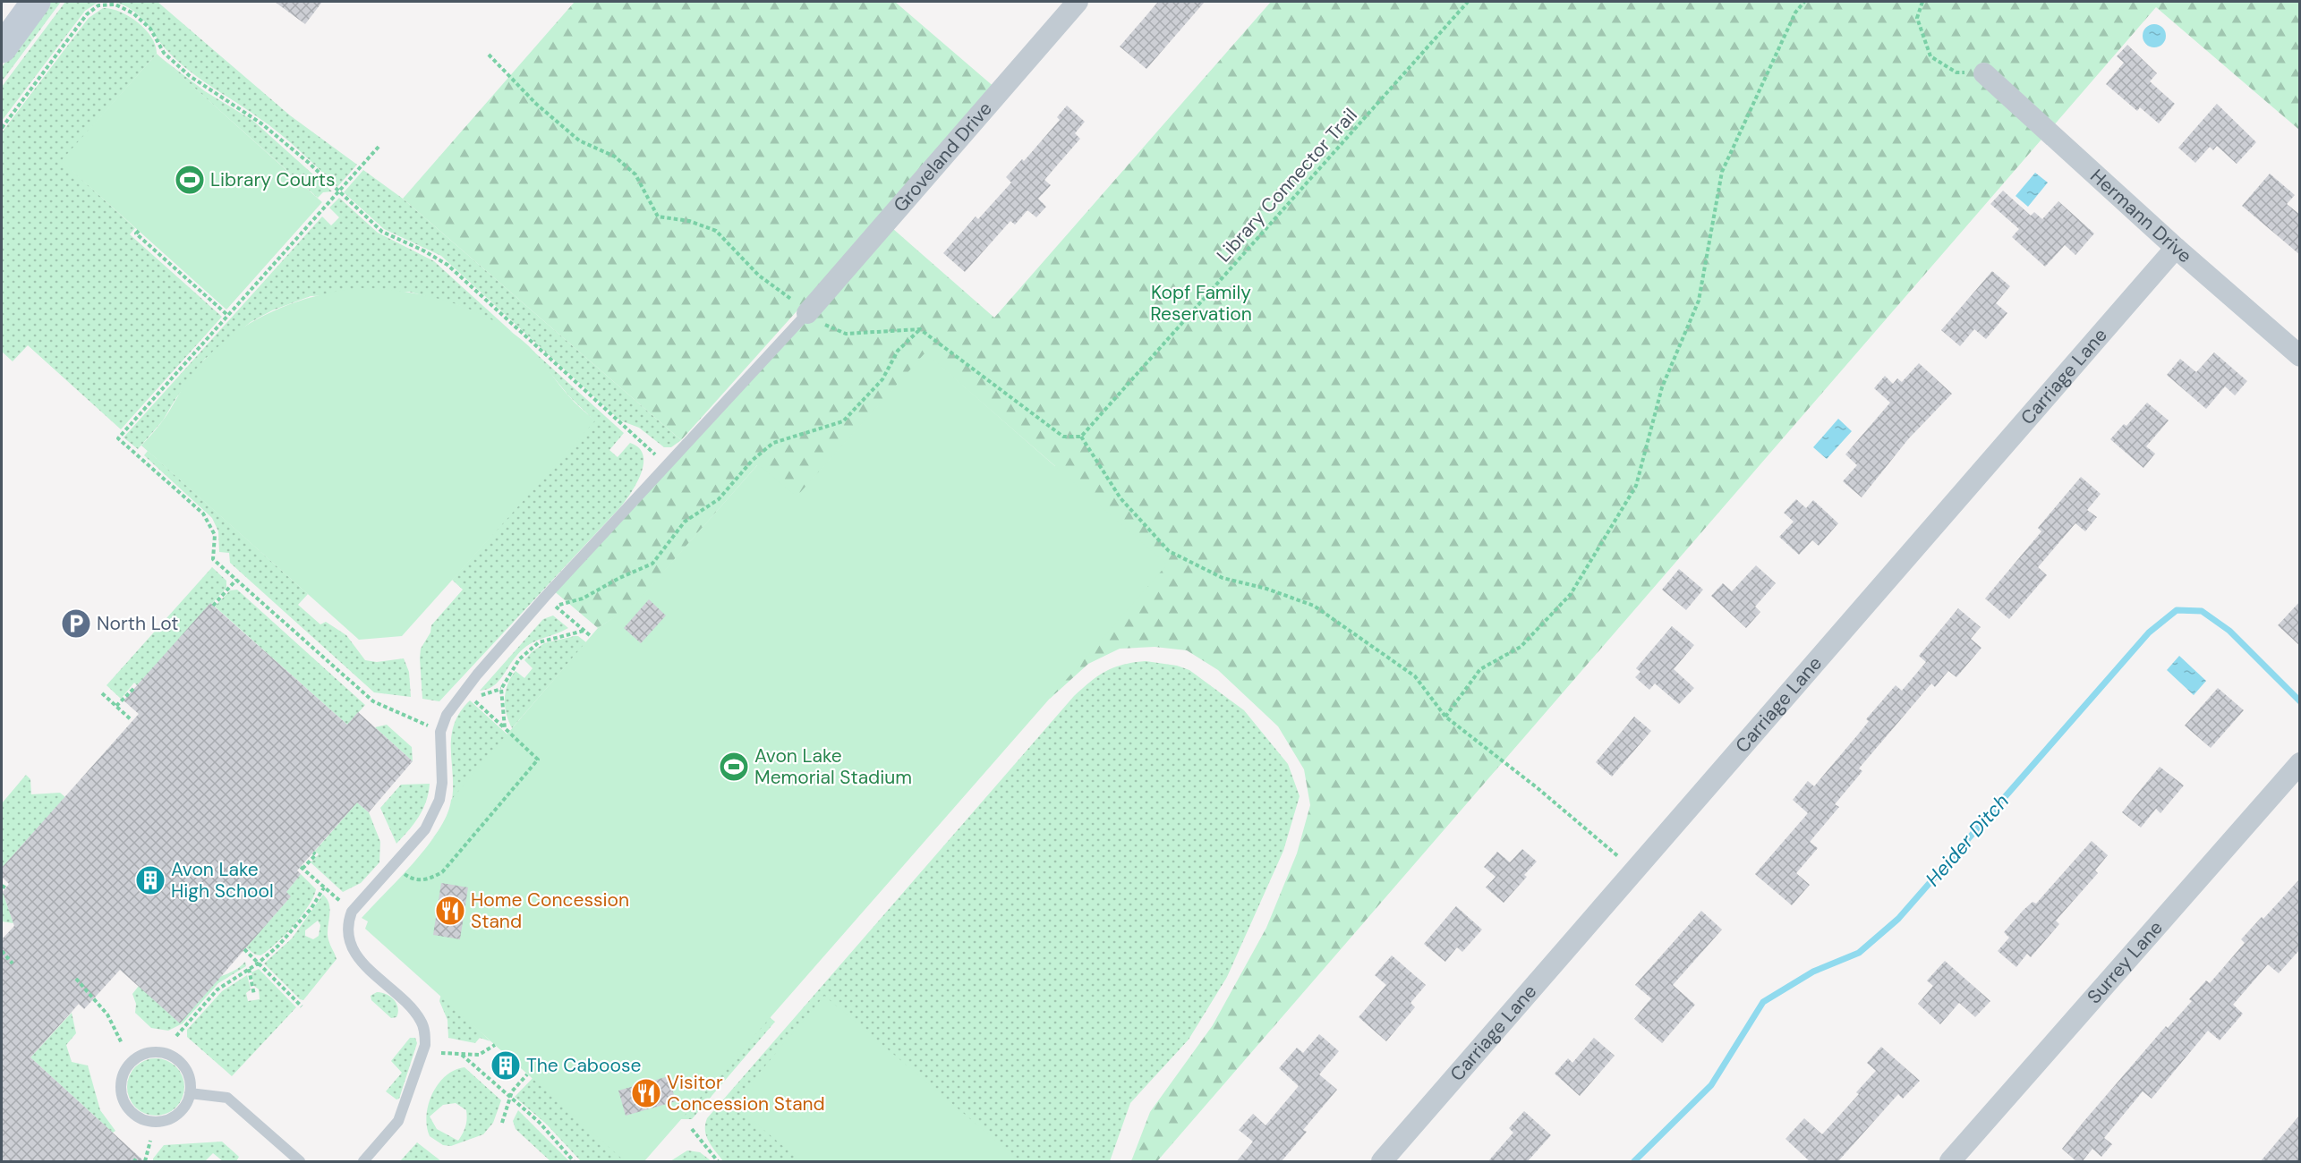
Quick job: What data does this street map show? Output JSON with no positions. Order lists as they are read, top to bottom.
{
  "streets": {
    "street": [
      "Groveland Drive",
      "Hermann Drive",
      "Carriage Lane",
      "Surrey Lane"
    ],
    "path": ["Library Connector Trail"]
  },
  "crossings": [
    ["Hermann Drive", "Carriage Lane"]
  ],
  "water": ["Heider Ditch"],
  "parks": ["Kopf Family Reservation"],
  "places": {
    "sports": ["Library Courts", "Avon Lake Memorial Stadium"],
    "parking": ["North Lot"],
    "building": ["Avon Lake High School", "The Caboose"],
    "restaurant": ["Home Concession Stand", "Visitor Concession Stand"]
  }
}
